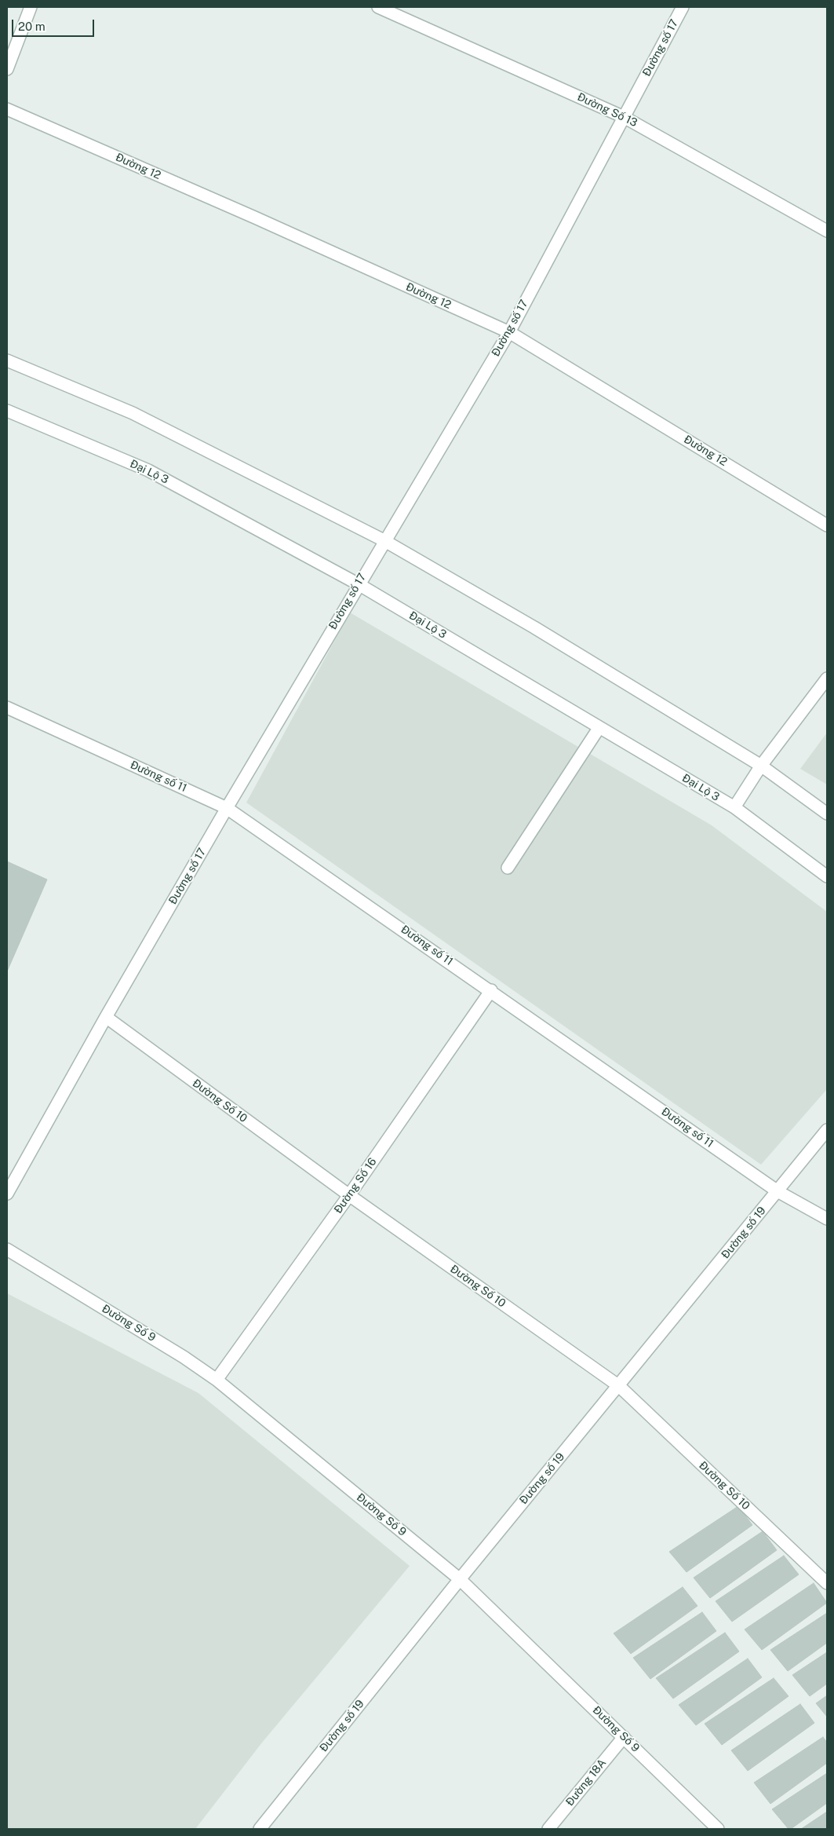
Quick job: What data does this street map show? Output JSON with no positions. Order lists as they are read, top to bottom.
{
  "streets": {
    "street": [
      "Đường số 17",
      "Đường Số 13",
      "Đường 12",
      "Đại Lộ 3",
      "Đường số 11",
      "Đường Số 10",
      "Đường Số 16",
      "Đường số 19",
      "Đường Số 9",
      "Đường 18A"
    ]
  },
  "crossings": [
    ["Đường số 17", "Đường Số 13"],
    ["Đường số 17", "Đường 12"],
    ["Đường số 17", "Đại Lộ 3"],
    ["Đường số 17", "Đường số 11"],
    ["Đường số 17", "Đường Số 10"],
    ["Đường số 11", "Đường Số 16"],
    ["Đường số 11", "Đường số 19"],
    ["Đường Số 10", "Đường Số 16"],
    ["Đường Số 10", "Đường số 19"],
    ["Đường Số 16", "Đường Số 9"],
    ["Đường số 19", "Đường Số 9"],
    ["Đường Số 9", "Đường 18A"]
  ],
  "scale_bar": "20 m"
}
